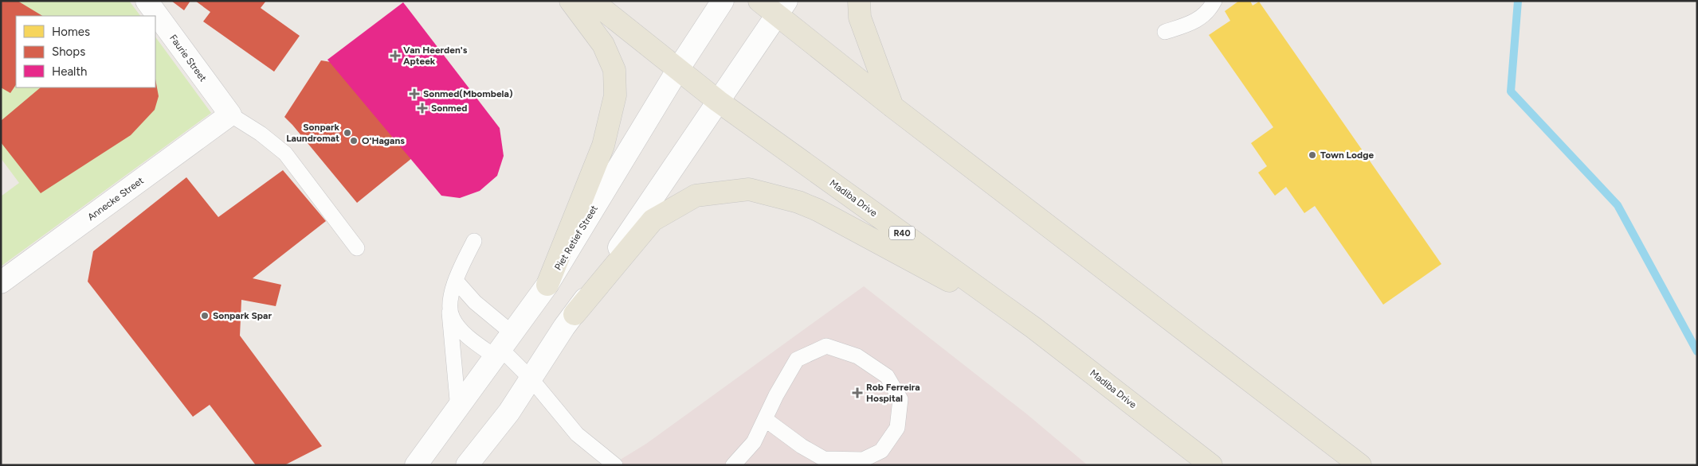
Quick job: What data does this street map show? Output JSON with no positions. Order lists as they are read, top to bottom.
{
  "streets": {
    "main road": ["Madiba Drive", "R40"],
    "street": ["Faurie Street", "Annecke Street", "Piet Retief Street"]
  },
  "crossings": [
    ["Faurie Street", "Annecke Street"],
    ["Madiba Drive", "Piet Retief Street"]
  ],
  "places": {
    "health": [
      "Van Heerden's Apteek",
      "Sonmed(Mbombela)",
      "Sonmed",
      "Rob Ferreira Hospital"
    ],
    "other": [
      "Sonpark Laundromat",
      "O'Hagans",
      "Town Lodge",
      "Sonpark Spar"
    ]
  },
  "legend": ["Homes", "Shops", "Health"]
}
